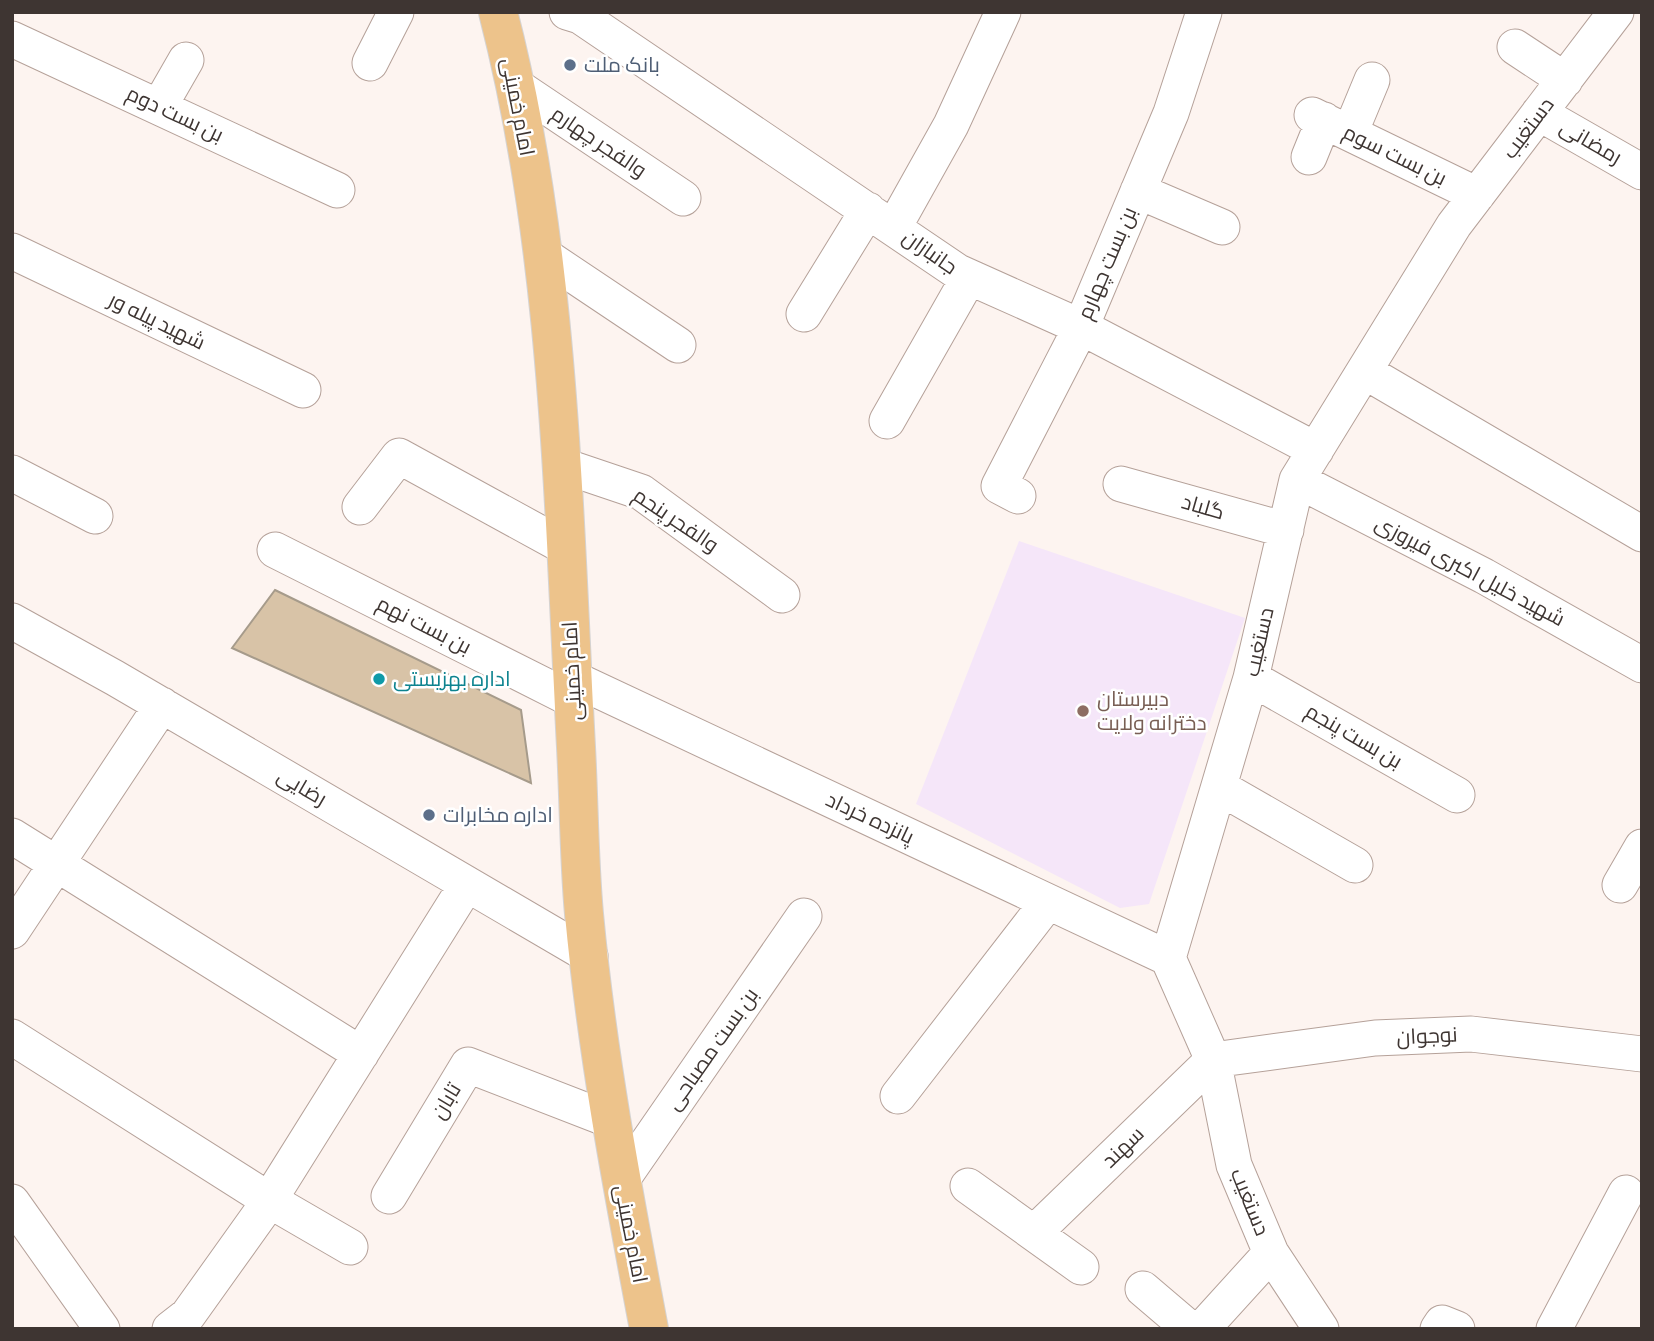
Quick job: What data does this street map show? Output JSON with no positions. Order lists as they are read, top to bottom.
{
  "streets": {
    "main road": ["امام خمینی"],
    "street": [
      "بن بست دوم",
      "دستغیب",
      "والفجر چهارم",
      "رمضانی",
      "بن بست سوم",
      "جانبازان",
      "بن بست چهارم",
      "شهید پیله ور",
      "گلباد",
      "والفجر پنجم",
      "شهید خلیل اکبری فیروزی",
      "بن بست نهم",
      "بن بست پنجم",
      "رضایی",
      "پانزده خرداد",
      "نوجوان",
      "بن بست مصباحی",
      "تابان",
      "سهند"
    ]
  },
  "crossings": [
    ["امام خمینی", "والفجر چهارم"],
    ["امام خمینی", "والفجر پنجم"],
    ["امام خمینی", "بن بست نهم"],
    ["امام خمینی", "رضایی"],
    ["امام خمینی", "پانزده خرداد"],
    ["امام خمینی", "بن بست مصباحی"],
    ["امام خمینی", "تابان"],
    ["دستغیب", "رمضانی"],
    ["دستغیب", "بن بست سوم"],
    ["دستغیب", "جانبازان"],
    ["دستغیب", "گلباد"],
    ["دستغیب", "شهید خلیل اکبری فیروزی"],
    ["دستغیب", "بن بست پنجم"],
    ["دستغیب", "پانزده خرداد"],
    ["دستغیب", "نوجوان"],
    ["دستغیب", "سهند"],
    ["جانبازان", "بن بست چهارم"],
    ["بن بست نهم", "پانزده خرداد"],
    ["نوجوان", "سهند"]
  ],
  "places": [
    "بانک ملت",
    "اداره بهزیستی",
    "دبیرستان دخترانه ولایت",
    "اداره مخابرات"
  ]
}
